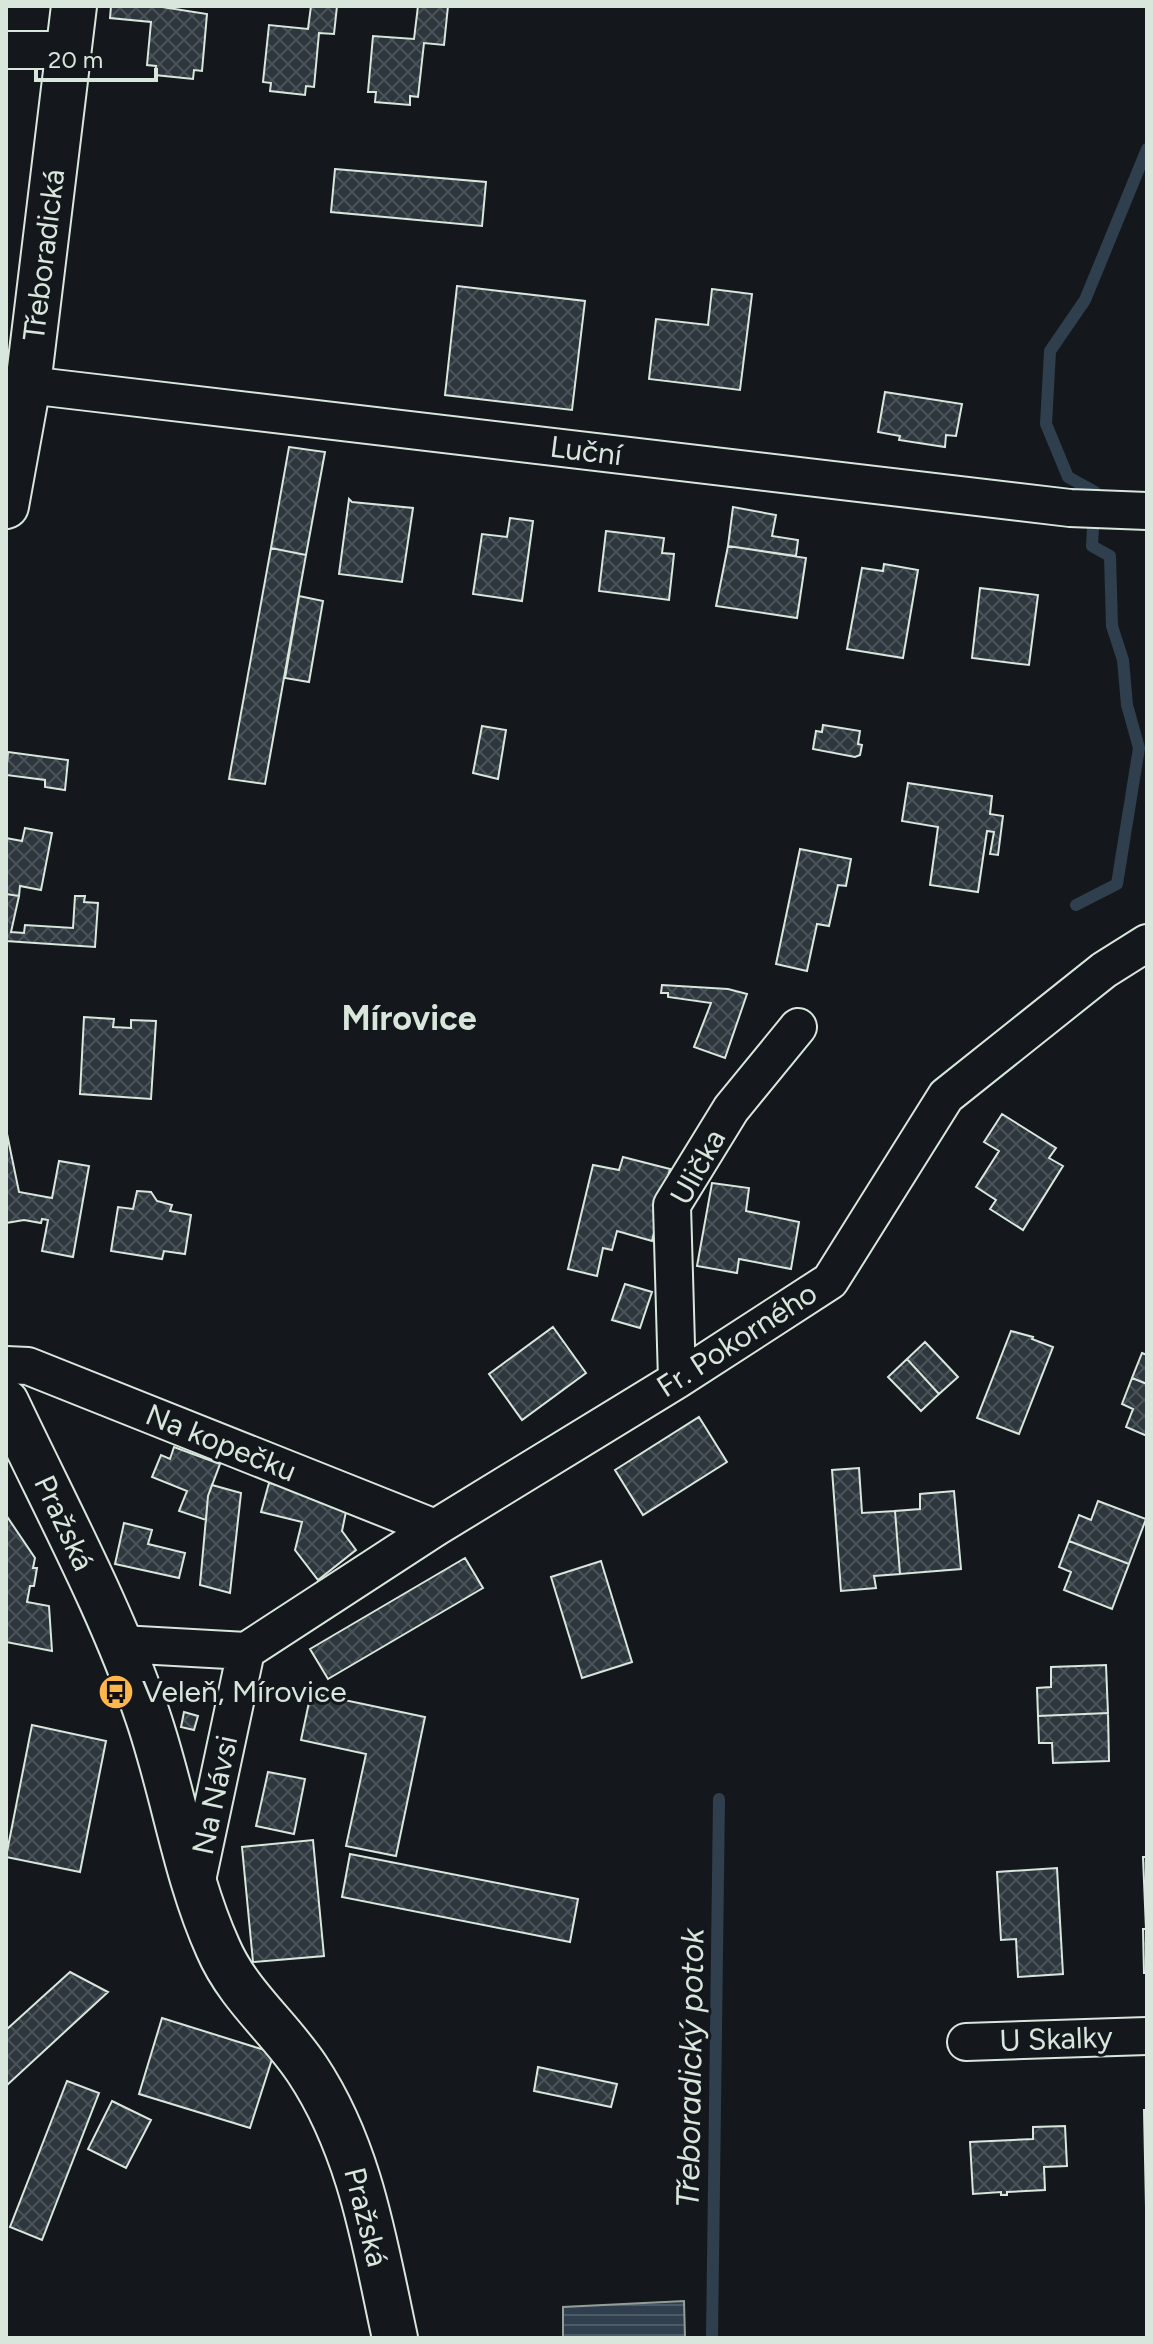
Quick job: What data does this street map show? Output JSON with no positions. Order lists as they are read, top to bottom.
{
  "streets": {
    "street": [
      "Třeboradická",
      "Luční",
      "Ulička",
      "Fr. Pokorného",
      "Na kopečku",
      "Pražská",
      "Na Návsi",
      "U Skalky"
    ]
  },
  "crossings": [
    ["Třeboradická", "Luční"],
    ["Ulička", "Fr. Pokorného"],
    ["Fr. Pokorného", "Na kopečku"],
    ["Fr. Pokorného", "Na Návsi"],
    ["Pražská", "Na Návsi"]
  ],
  "districts": ["Mírovice"],
  "water": ["Třeboradický potok"],
  "places": {
    "bus stop": ["Veleň, Mírovice"]
  },
  "scale_bar": "20 m"
}
